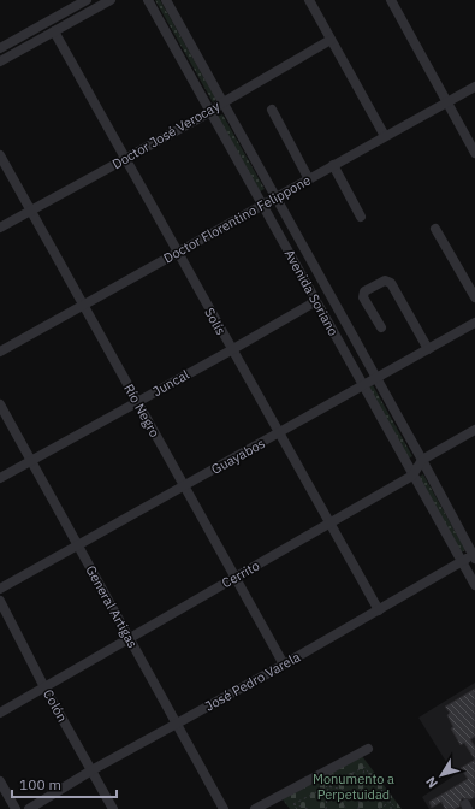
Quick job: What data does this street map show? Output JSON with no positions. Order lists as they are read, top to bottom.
{
  "streets": {
    "street": [
      "Doctor José Verocay",
      "Doctor Florentino Felippone",
      "Avenida Soriano",
      "Solís",
      "Juncal",
      "Río Negro",
      "Guayabos",
      "Cerrito",
      "General Artigas",
      "José Pedro Varela",
      "Colón"
    ]
  },
  "crossings": [
    ["Doctor José Verocay", "Avenida Soriano"],
    ["Doctor José Verocay", "Solís"],
    ["Doctor José Verocay", "Río Negro"],
    ["Doctor Florentino Felippone", "Avenida Soriano"],
    ["Doctor Florentino Felippone", "Solís"],
    ["Doctor Florentino Felippone", "Río Negro"],
    ["Avenida Soriano", "Juncal"],
    ["Avenida Soriano", "Guayabos"],
    ["Avenida Soriano", "Cerrito"],
    ["Avenida Soriano", "José Pedro Varela"],
    ["Solís", "Juncal"],
    ["Solís", "Guayabos"],
    ["Solís", "Cerrito"],
    ["Solís", "José Pedro Varela"],
    ["Juncal", "Río Negro"],
    ["Juncal", "General Artigas"],
    ["Río Negro", "Guayabos"],
    ["Río Negro", "Cerrito"],
    ["Río Negro", "José Pedro Varela"],
    ["Guayabos", "General Artigas"],
    ["Cerrito", "General Artigas"],
    ["Cerrito", "Colón"],
    ["General Artigas", "José Pedro Varela"],
    ["José Pedro Varela", "Colón"]
  ],
  "parks": ["Monumento a Perpetuidad"],
  "scale_bar": "100 m",
  "north": "bottom left"
}
